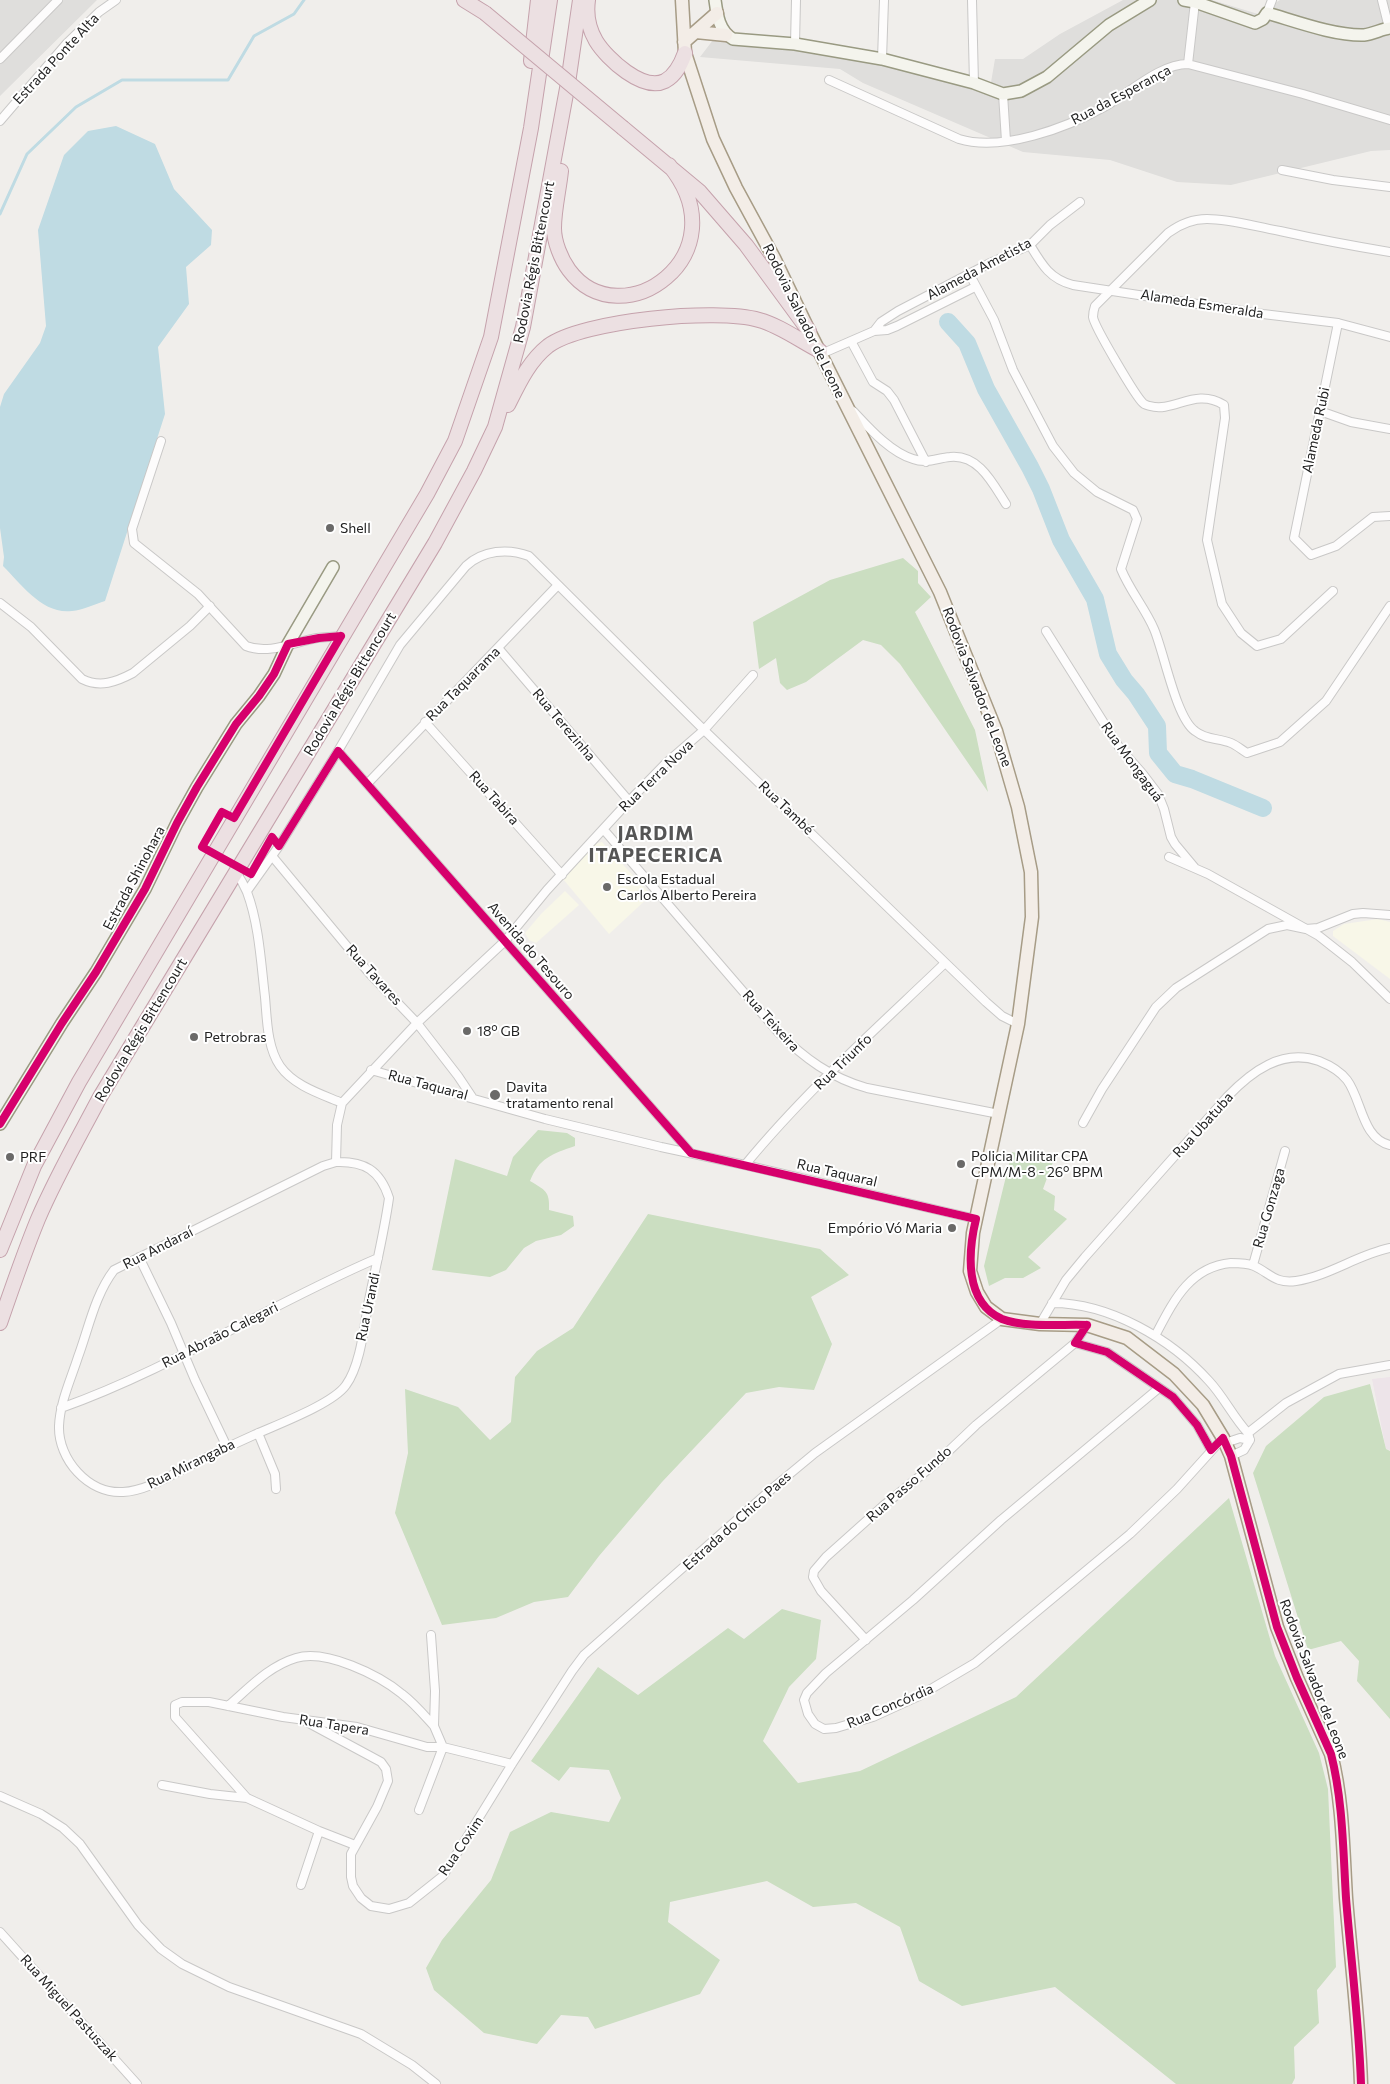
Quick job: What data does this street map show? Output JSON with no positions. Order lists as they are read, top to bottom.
{
  "streets": {
    "highway": ["Rodovia Régis Bittencourt"],
    "main road": ["Rodovia Salvador de Leone"],
    "street": [
      "Estrada Ponte Alta",
      "Rua da Esperança",
      "Alameda Ametista",
      "Alameda Esmeralda",
      "Alameda Rubi",
      "Rua Taquarama",
      "Rua Terezinha",
      "Rua Mongaguá",
      "Rua Terra Nova",
      "Rua Tabira",
      "Rua També",
      "Estrada Shinohara",
      "Avenida do Tesouro",
      "Rua Tavares",
      "Rua Teixeira",
      "Rua Triunfo",
      "Rua Taquaral",
      "Rua Ubatuba",
      "Rua Gonzaga",
      "Rua Andaraí",
      "Rua Urandi",
      "Rua Abraão Calegari",
      "Rua Mirangaba",
      "Rua Passo Fundo",
      "Estrada do Chico Paes",
      "Rua Concórdia",
      "Rua Tapera",
      "Rua Coxim",
      "Rua Miguel Pastuszak"
    ]
  },
  "crossings": [
    ["Alameda Ametista", "Alameda Esmeralda"],
    ["Alameda Ametista", "Rodovia Salvador de Leone"],
    ["Alameda Esmeralda", "Alameda Rubi"],
    ["Rodovia Salvador de Leone", "Rua També"],
    ["Rodovia Salvador de Leone", "Rua Teixeira"],
    ["Rodovia Salvador de Leone", "Rua Taquaral"],
    ["Rodovia Salvador de Leone", "Rua Ubatuba"],
    ["Rodovia Salvador de Leone", "Rua Passo Fundo"],
    ["Rodovia Salvador de Leone", "Estrada do Chico Paes"],
    ["Rodovia Salvador de Leone", "Rua Concórdia"],
    ["Rua Taquarama", "Rua Terezinha"],
    ["Rua Taquarama", "Rua Tabira"],
    ["Rua Taquarama", "Rua També"],
    ["Rua Taquarama", "Avenida do Tesouro"],
    ["Rua Terezinha", "Rua Terra Nova"],
    ["Rua Terra Nova", "Rua Tabira"],
    ["Rua Terra Nova", "Rua També"],
    ["Rua Terra Nova", "Avenida do Tesouro"],
    ["Rua Terra Nova", "Rua Tavares"],
    ["Rua Terra Nova", "Rua Teixeira"],
    ["Rua Terra Nova", "Rua Taquaral"],
    ["Rua També", "Avenida do Tesouro"],
    ["Rua També", "Rua Tavares"],
    ["Rua També", "Rua Triunfo"],
    ["Avenida do Tesouro", "Rua Taquaral"],
    ["Rua Tavares", "Rua Taquaral"],
    ["Rua Teixeira", "Rua Triunfo"],
    ["Rua Triunfo", "Rua Taquaral"],
    ["Rua Andaraí", "Rua Urandi"],
    ["Rua Andaraí", "Rua Abraão Calegari"],
    ["Rua Andaraí", "Rua Mirangaba"],
    ["Rua Urandi", "Rua Abraão Calegari"],
    ["Rua Urandi", "Rua Mirangaba"],
    ["Rua Abraão Calegari", "Rua Mirangaba"],
    ["Rua Passo Fundo", "Rua Concórdia"],
    ["Estrada do Chico Paes", "Rua Tapera"],
    ["Estrada do Chico Paes", "Rua Coxim"],
    ["Rua Tapera", "Rua Coxim"]
  ],
  "districts": ["JARDIM ITAPECERICA"],
  "places": [
    "Shell",
    "Escola Estadual Carlos Alberto Pereira",
    "18º GB",
    "Petrobras",
    "Davita tratamento renal",
    "PRF",
    "Policia Militar CPA CPM/M-8 - 26º BPM",
    "Empório Vó Maria"
  ]
}
